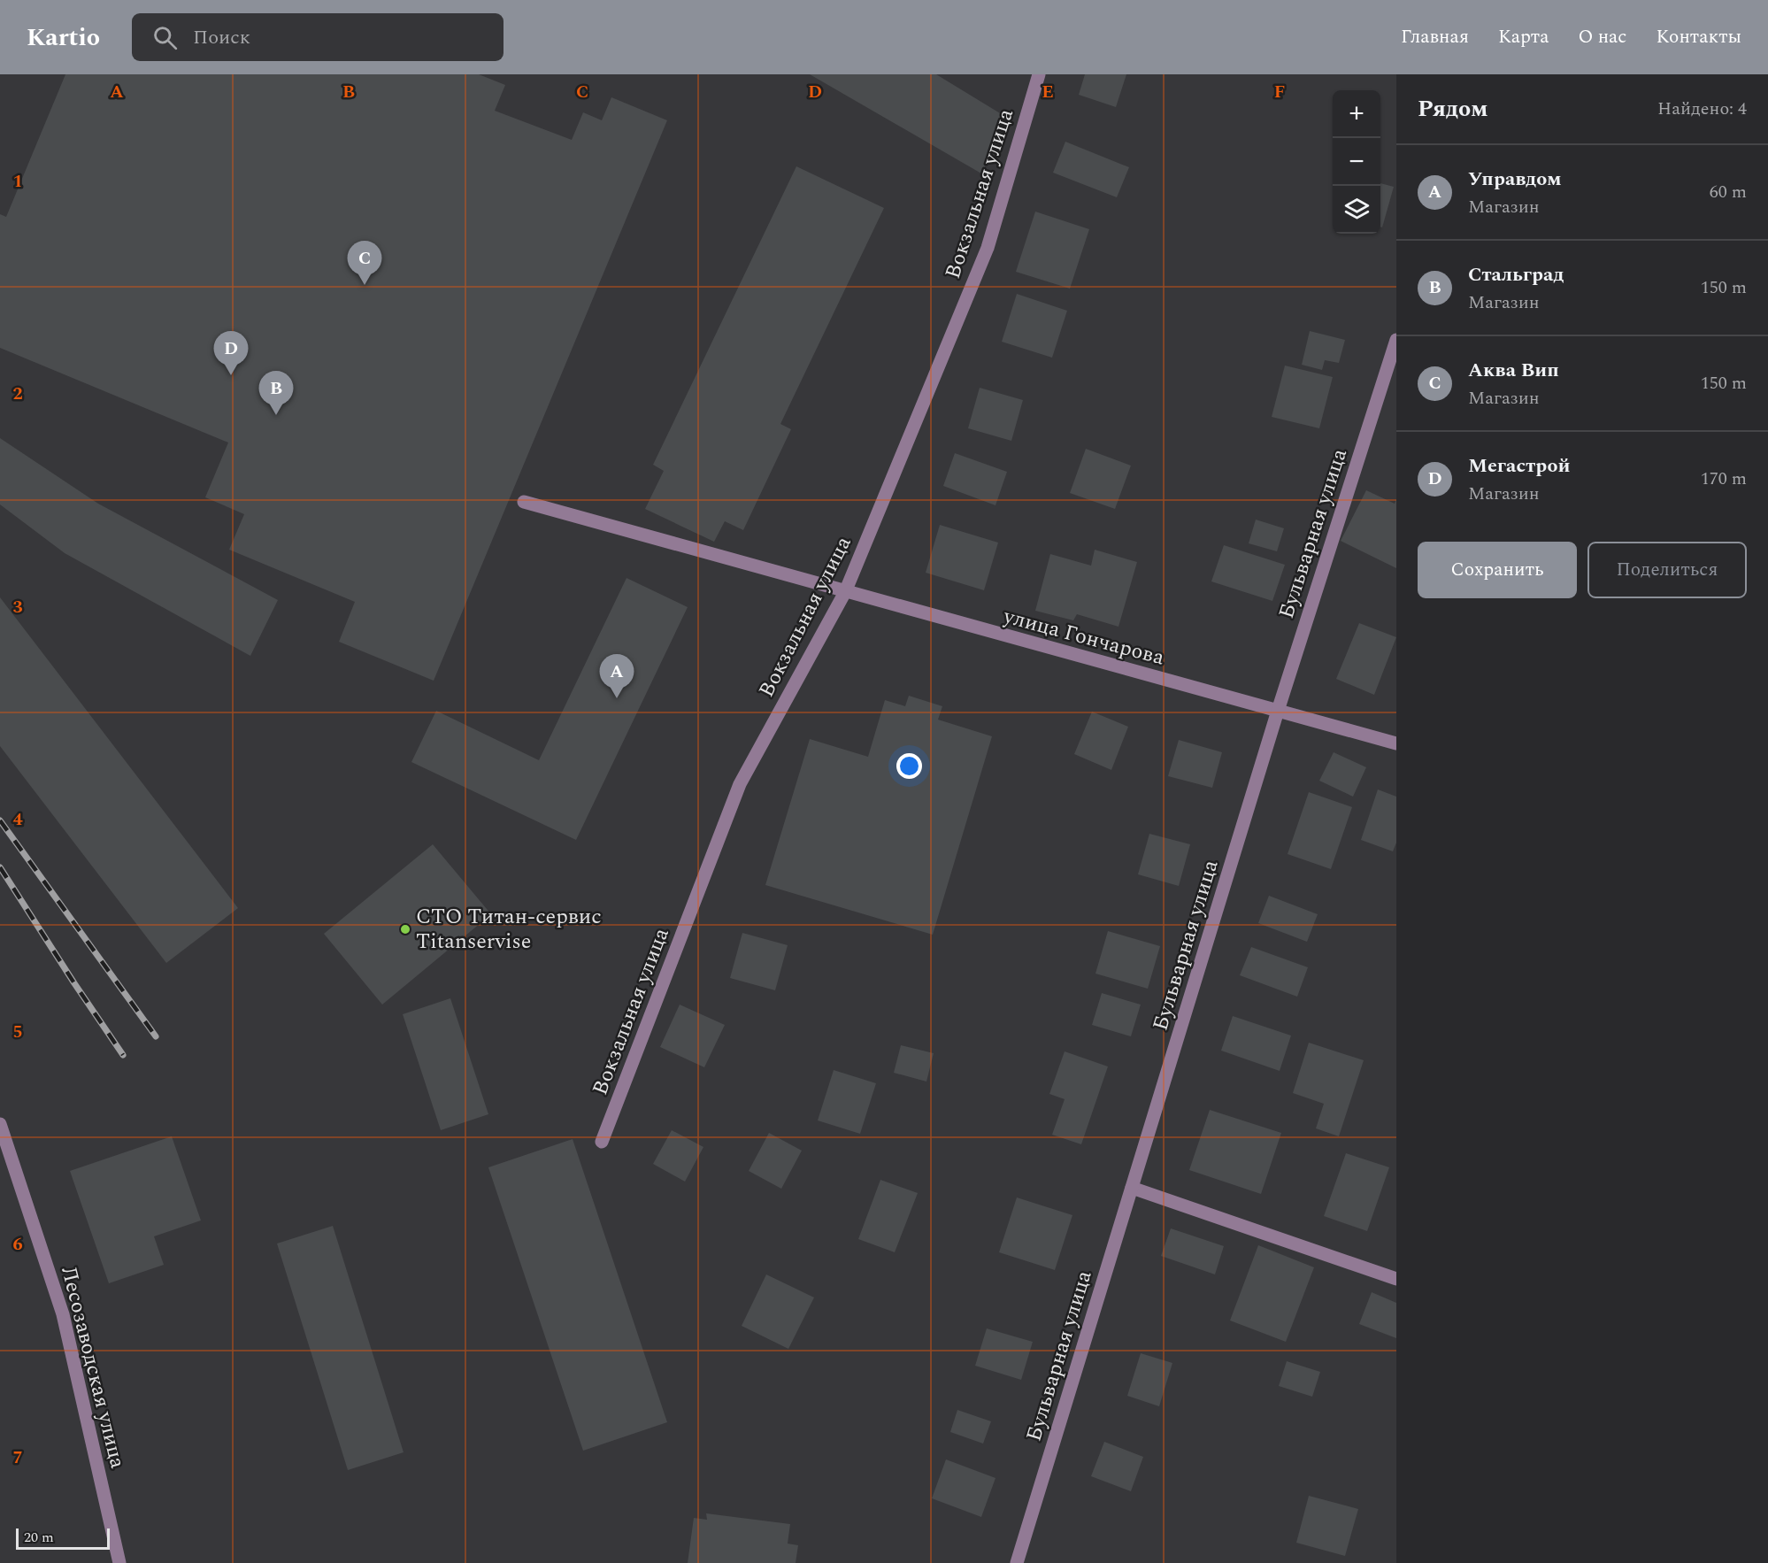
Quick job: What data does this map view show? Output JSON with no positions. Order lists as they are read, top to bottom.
{
  "streets": {
    "street": [
      "Вокзальная улица",
      "Бульварная улица",
      "улица Гончарова",
      "Лесозаводская улица"
    ]
  },
  "crossings": [
    ["Вокзальная улица", "улица Гончарова"],
    ["Бульварная улица", "улица Гончарова"]
  ],
  "places": ["СТО Титан-сервис Titanservise"],
  "scale_bar": "20 m",
  "page": {
    "header": "Kartio",
    "search": "Поиск",
    "nav": [
      "Главная",
      "Карта",
      "О нас",
      "Контакты"
    ],
    "heading": ["Рядом", "Найдено: 4"],
    "map_buttons": ["+", "−"],
    "list": [
      {
        "mark": "A",
        "name": "Управдом",
        "note": "Магазин",
        "value": "60 m"
      },
      {
        "mark": "B",
        "name": "Стальград",
        "note": "Магазин",
        "value": "150 m"
      },
      {
        "mark": "C",
        "name": "Аква Вип",
        "note": "Магазин",
        "value": "150 m"
      },
      {
        "mark": "D",
        "name": "Мегастрой",
        "note": "Магазин",
        "value": "170 m"
      }
    ],
    "pins": [
      "C",
      "D",
      "B",
      "A"
    ],
    "buttons": ["Сохранить", "Поделиться"],
    "scale": "20 m"
  },
  "grid": {
    "columns": [
      "A",
      "B",
      "C",
      "D",
      "E",
      "F"
    ],
    "rows": [
      "1",
      "2",
      "3",
      "4",
      "5",
      "6",
      "7"
    ]
  }
}
